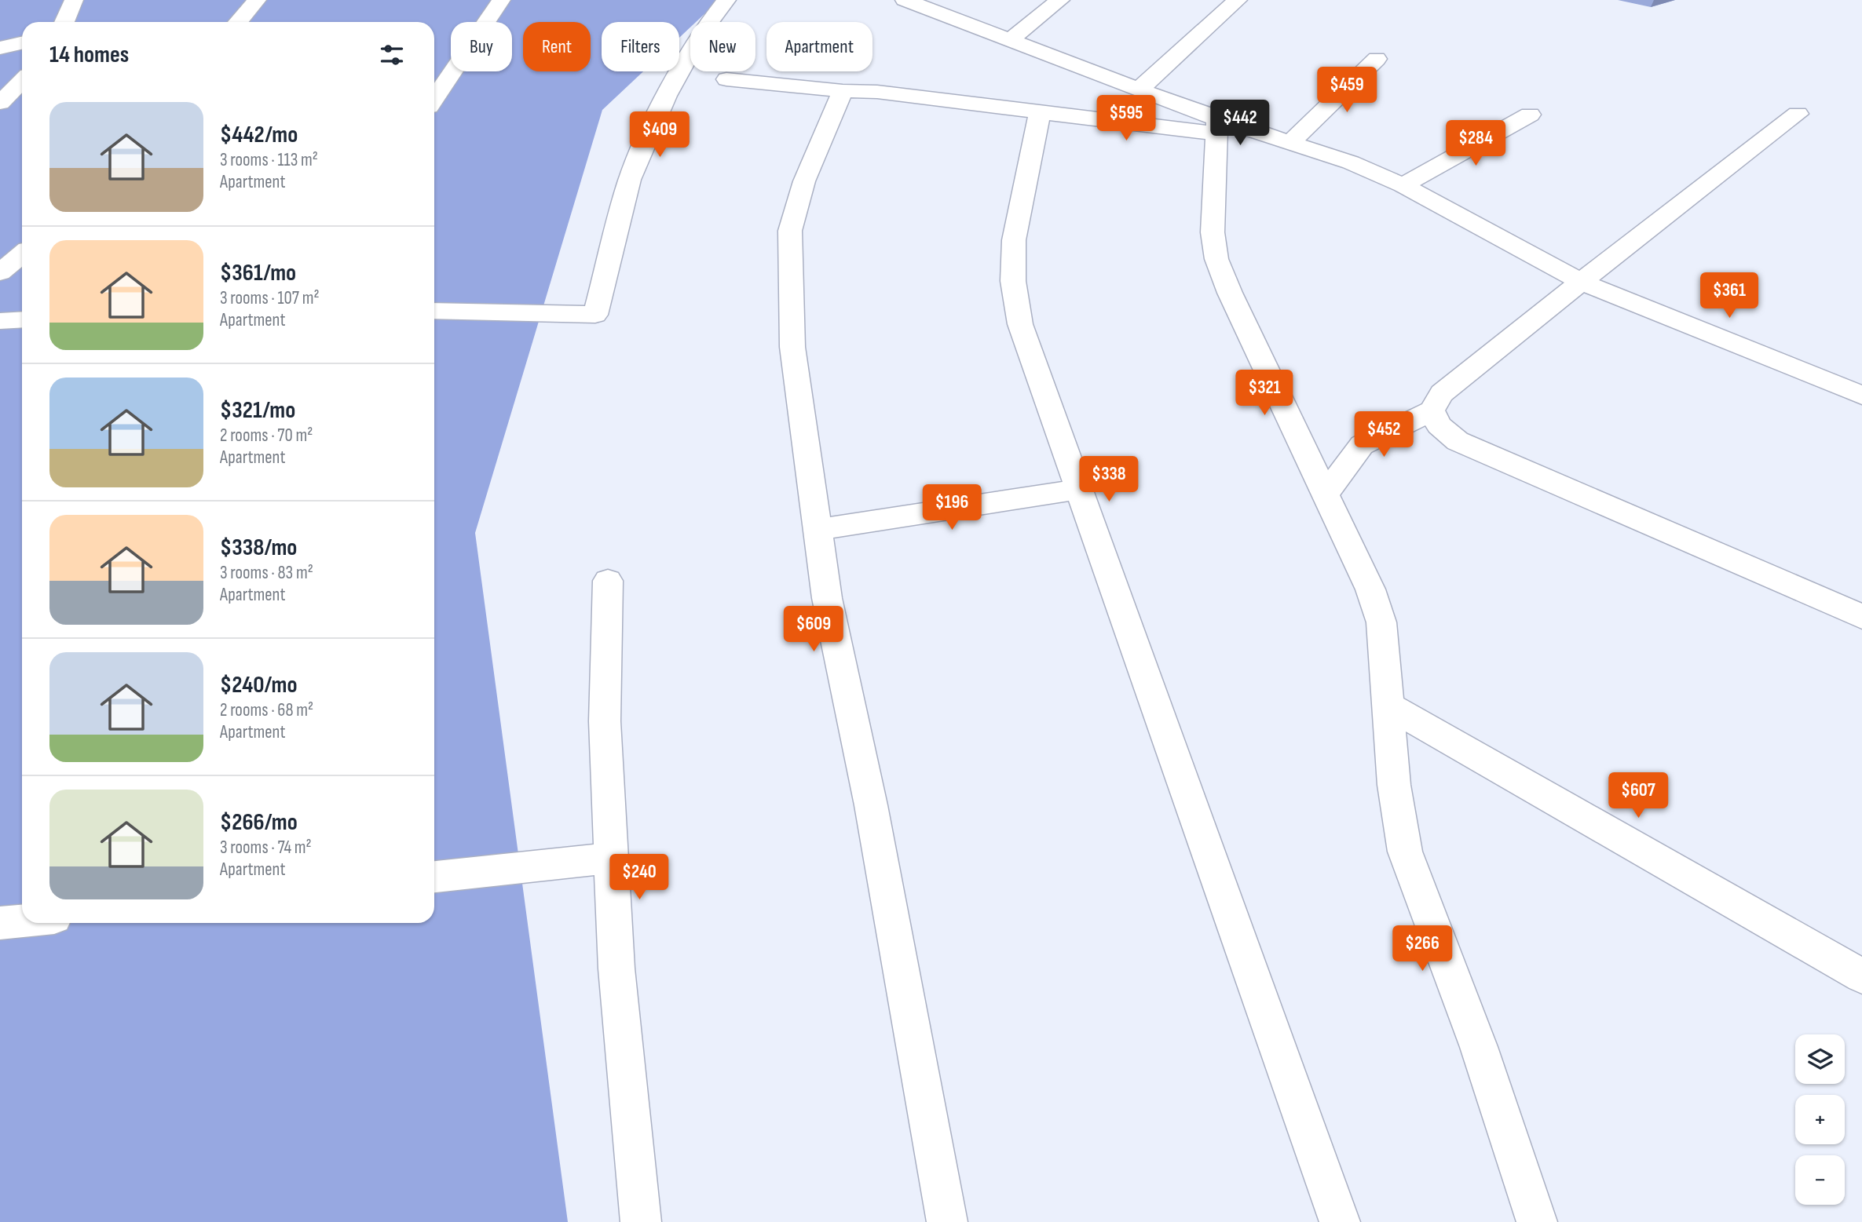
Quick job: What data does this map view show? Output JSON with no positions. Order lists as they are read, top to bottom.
{
  "page": {
    "chip": [
      "Buy",
      "Rent",
      "Filters",
      "New",
      "Apartment"
    ],
    "heading": "14 homes",
    "price": [
      "$459",
      "$595",
      "$442",
      "$409",
      "$284",
      "$361",
      "$321",
      "$452",
      "$338",
      "$196",
      "$609",
      "$607",
      "$240",
      "$266"
    ],
    "list": [
      {
        "name": "$442/mo",
        "note": "3 rooms · 113 m² · Apartment"
      },
      {
        "name": "$361/mo",
        "note": "3 rooms · 107 m² · Apartment"
      },
      {
        "name": "$321/mo",
        "note": "2 rooms · 70 m² · Apartment"
      },
      {
        "name": "$338/mo",
        "note": "3 rooms · 83 m² · Apartment"
      },
      {
        "name": "$240/mo",
        "note": "2 rooms · 68 m² · Apartment"
      },
      {
        "name": "$266/mo",
        "note": "3 rooms · 74 m² · Apartment"
      }
    ],
    "map_buttons": ["+", "−"]
  }
}
